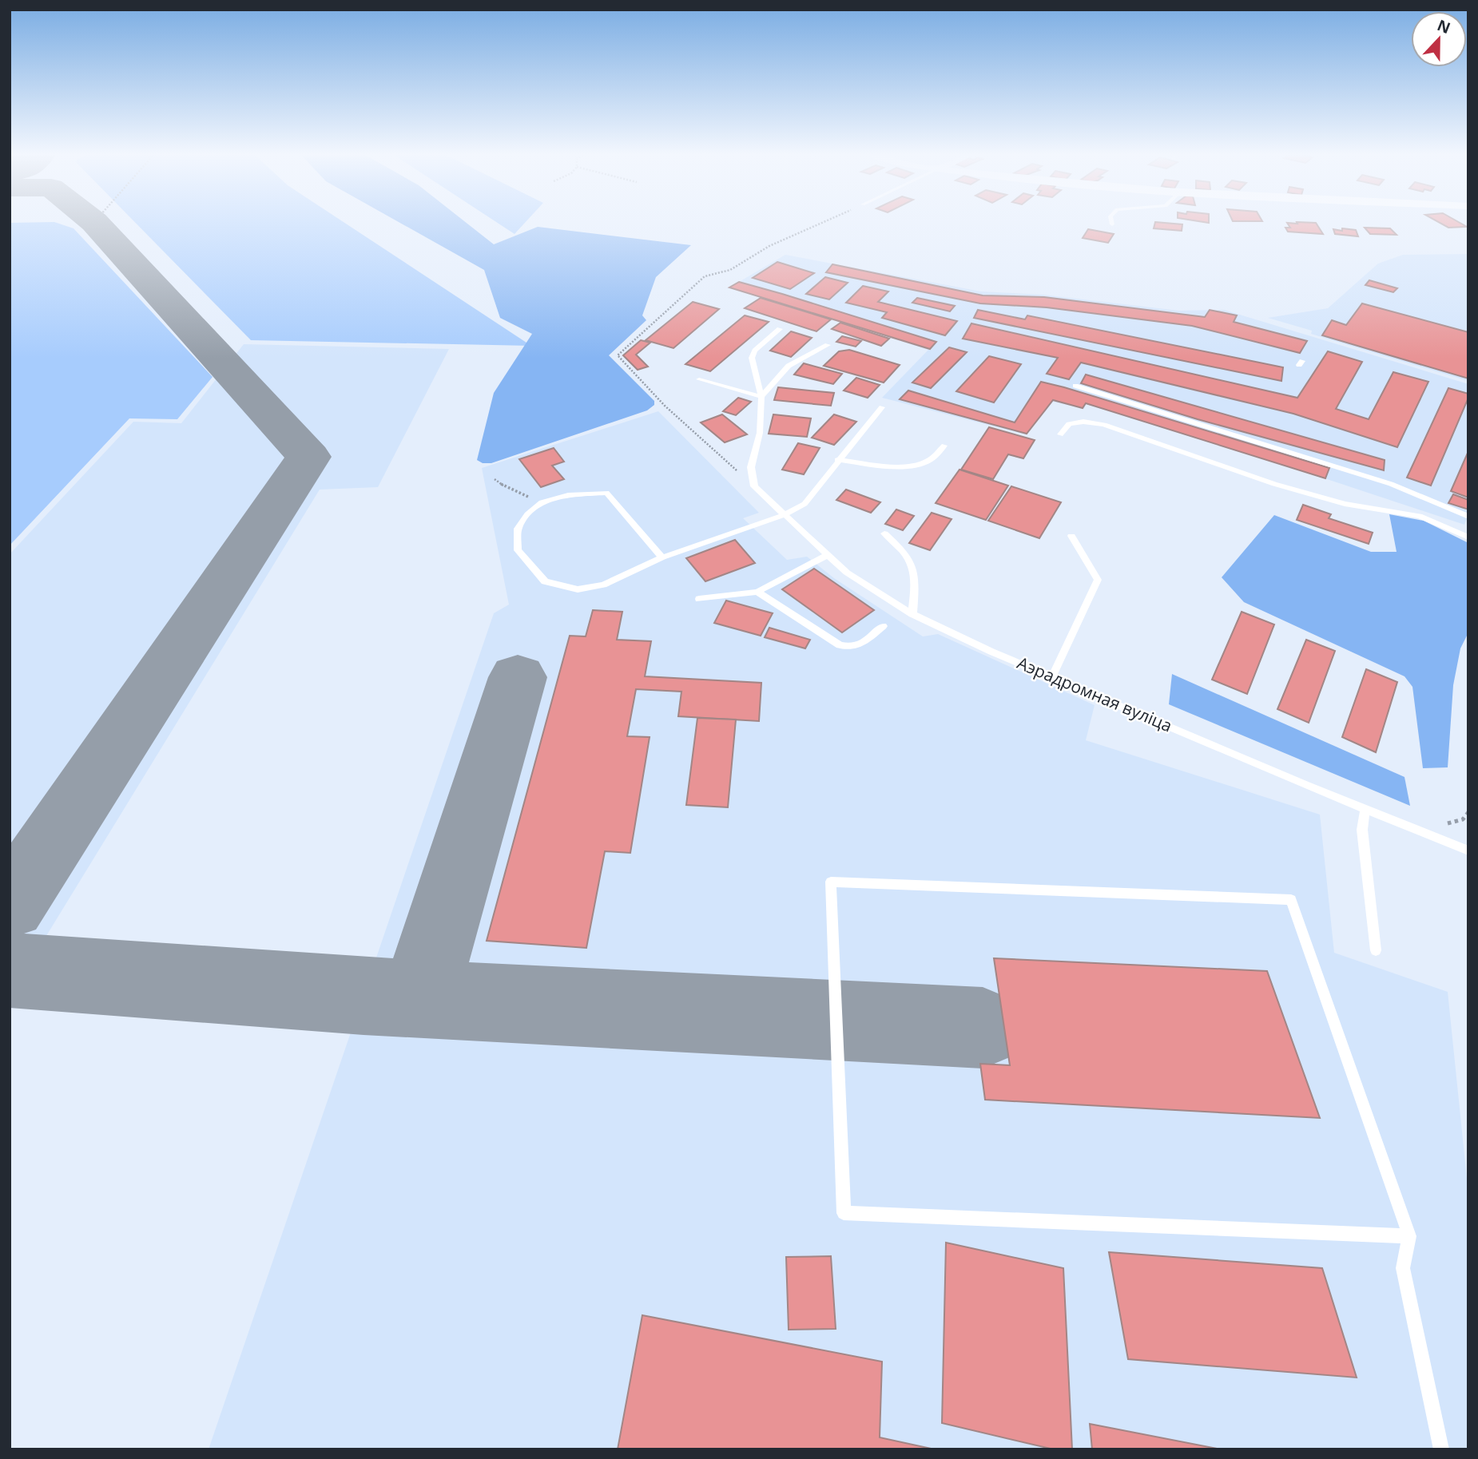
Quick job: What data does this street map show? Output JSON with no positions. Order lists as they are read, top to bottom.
{
  "streets": {
    "lane": ["Аэрадромная вуліца"]
  },
  "north": "top"
}
